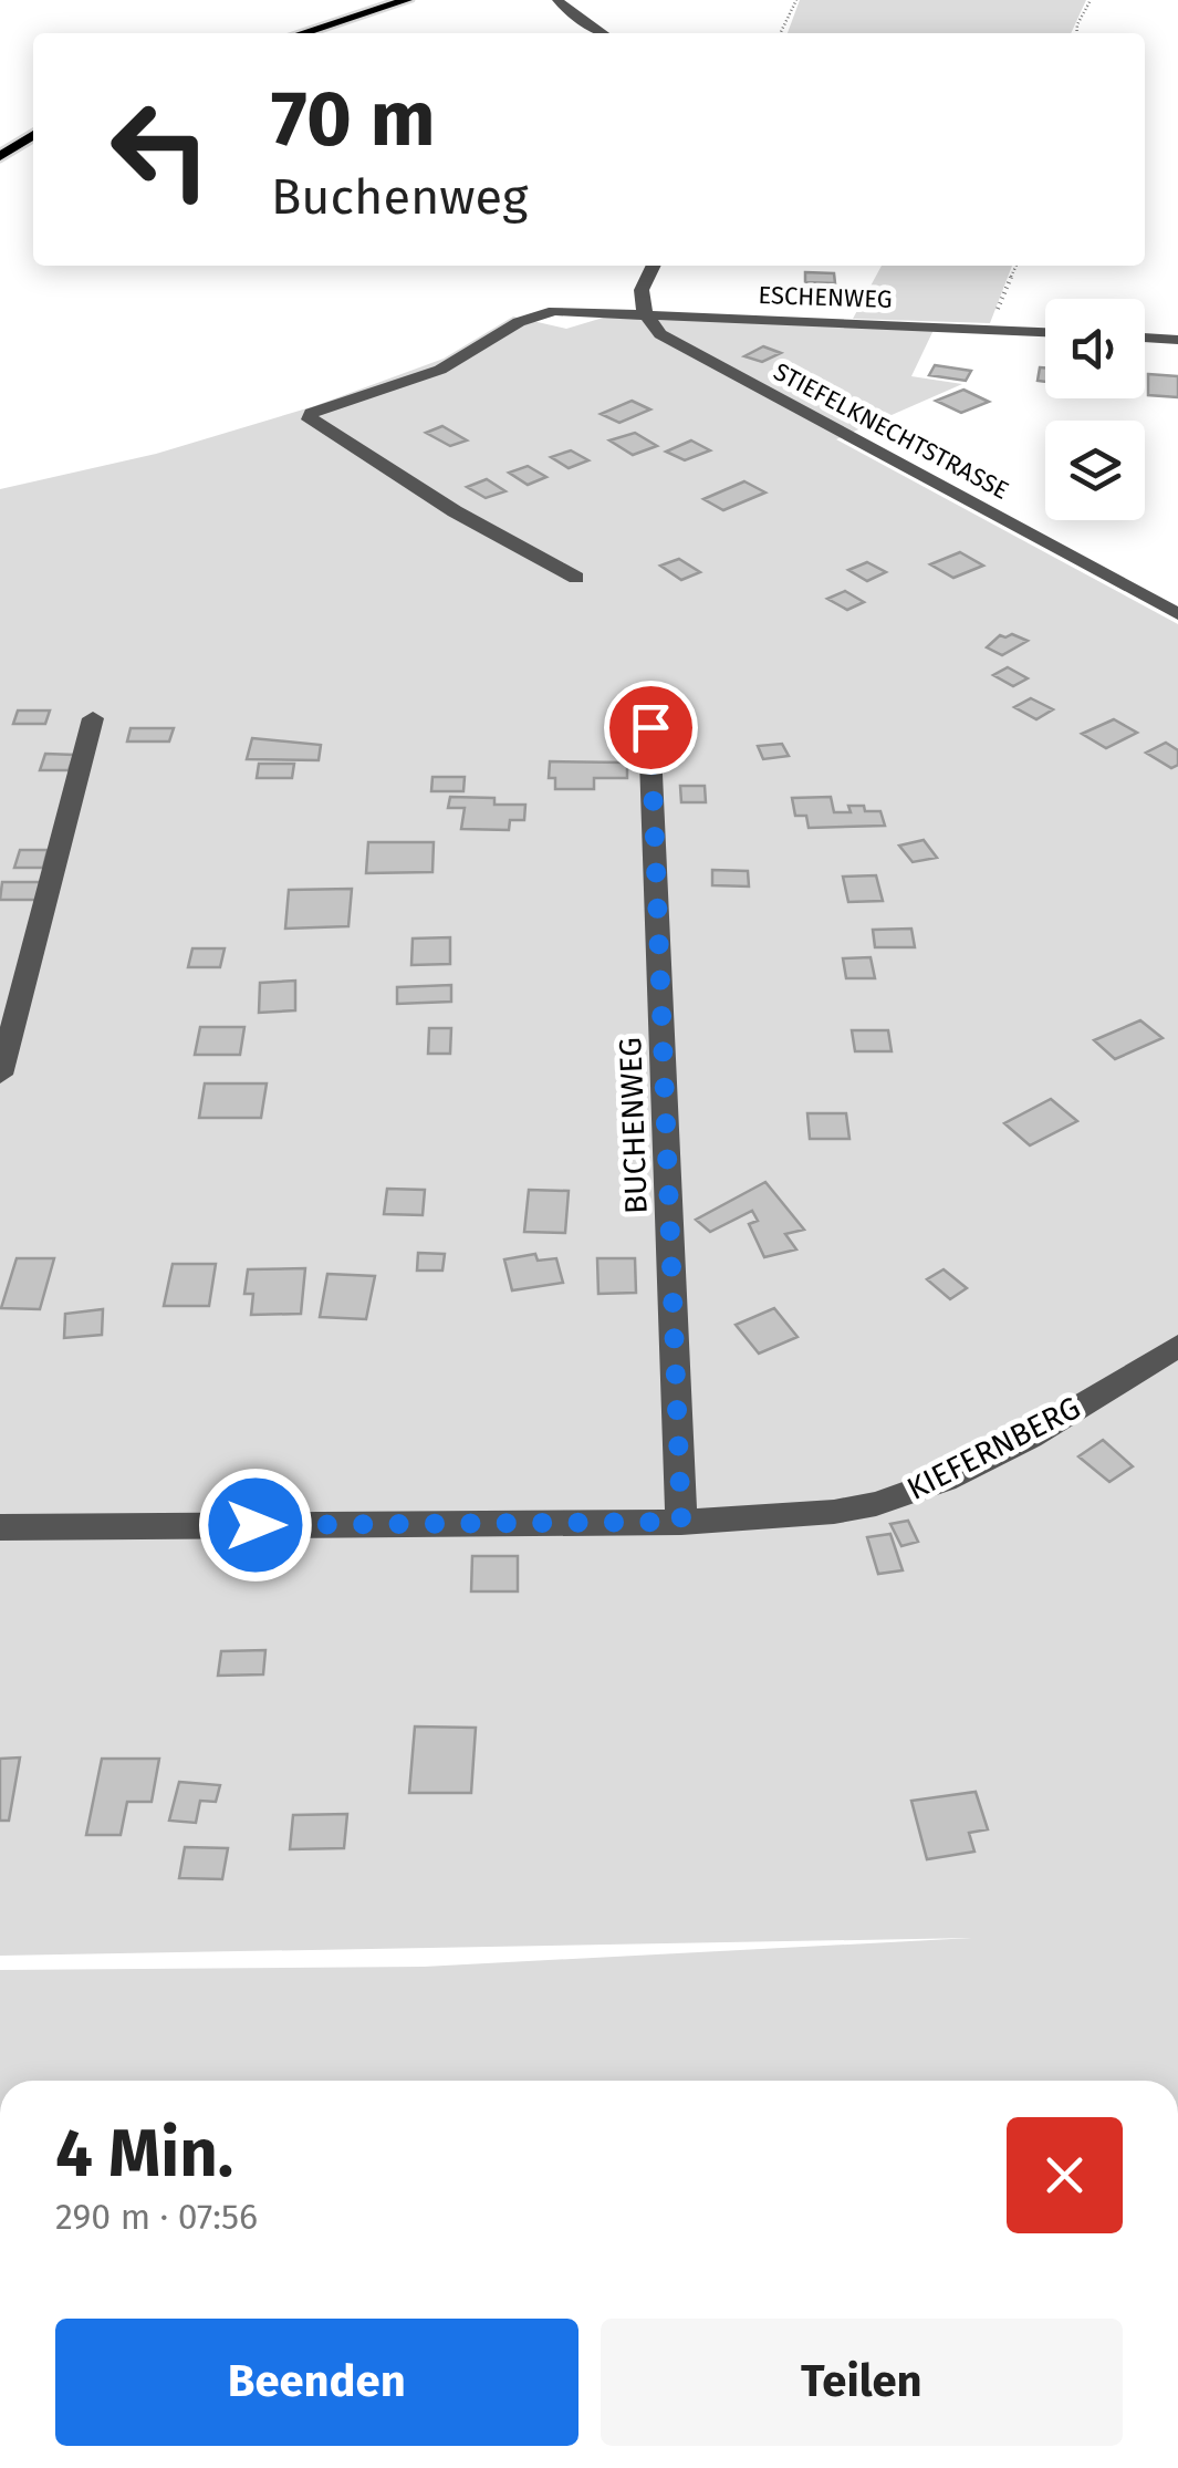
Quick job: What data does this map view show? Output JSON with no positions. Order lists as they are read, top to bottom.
{
  "streets": {
    "street": [
      "ESCHENWEG",
      "STIEFELKNECHTSTRASSE",
      "BUCHENWEG",
      "KIEFERNBERG"
    ]
  },
  "crossings": [
    ["ESCHENWEG", "STIEFELKNECHTSTRASSE"],
    ["BUCHENWEG", "KIEFERNBERG"]
  ],
  "page": {
    "turn": ["70 m", "Buchenweg"],
    "heading": ["4 Min.", "290 m · 07:56"],
    "buttons": ["Beenden", "Teilen"]
  }
}
